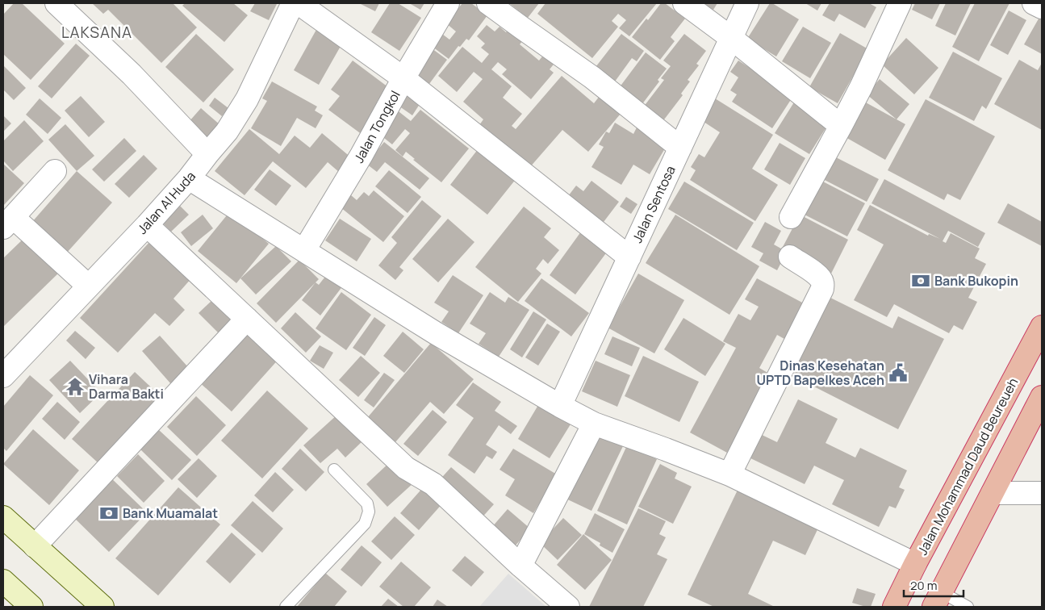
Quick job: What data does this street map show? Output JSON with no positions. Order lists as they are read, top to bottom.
{
  "streets": {
    "highway": ["Jalan Mohammad Daud Beureueh"],
    "street": ["Jalan Tongkol", "Jalan Al Huda", "Jalan Sentosa"]
  },
  "districts": ["LAKSANA"],
  "places": {
    "bank": ["Bank Bukopin", "Bank Muamalat"],
    "public building": ["Dinas Kesehatan UPTD Bapelkes Aceh"],
    "temple": ["Vihara Darma Bakti"]
  },
  "scale_bar": "20 m"
}
